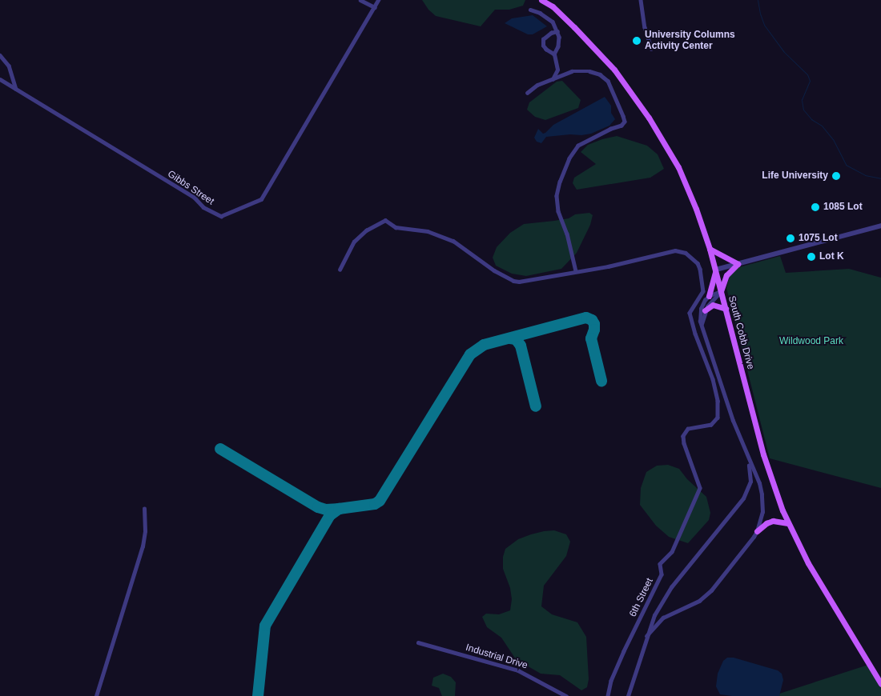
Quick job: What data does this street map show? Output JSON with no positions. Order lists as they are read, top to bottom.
{
  "streets": {
    "main road": ["South Cobb Drive"],
    "street": ["Gibbs Street", "6th Street", "Industrial Drive"]
  },
  "parks": ["Wildwood Park"],
  "places": [
    "University Columns Activity Center",
    "Life University",
    "1085 Lot",
    "1075 Lot",
    "Lot K"
  ]
}
